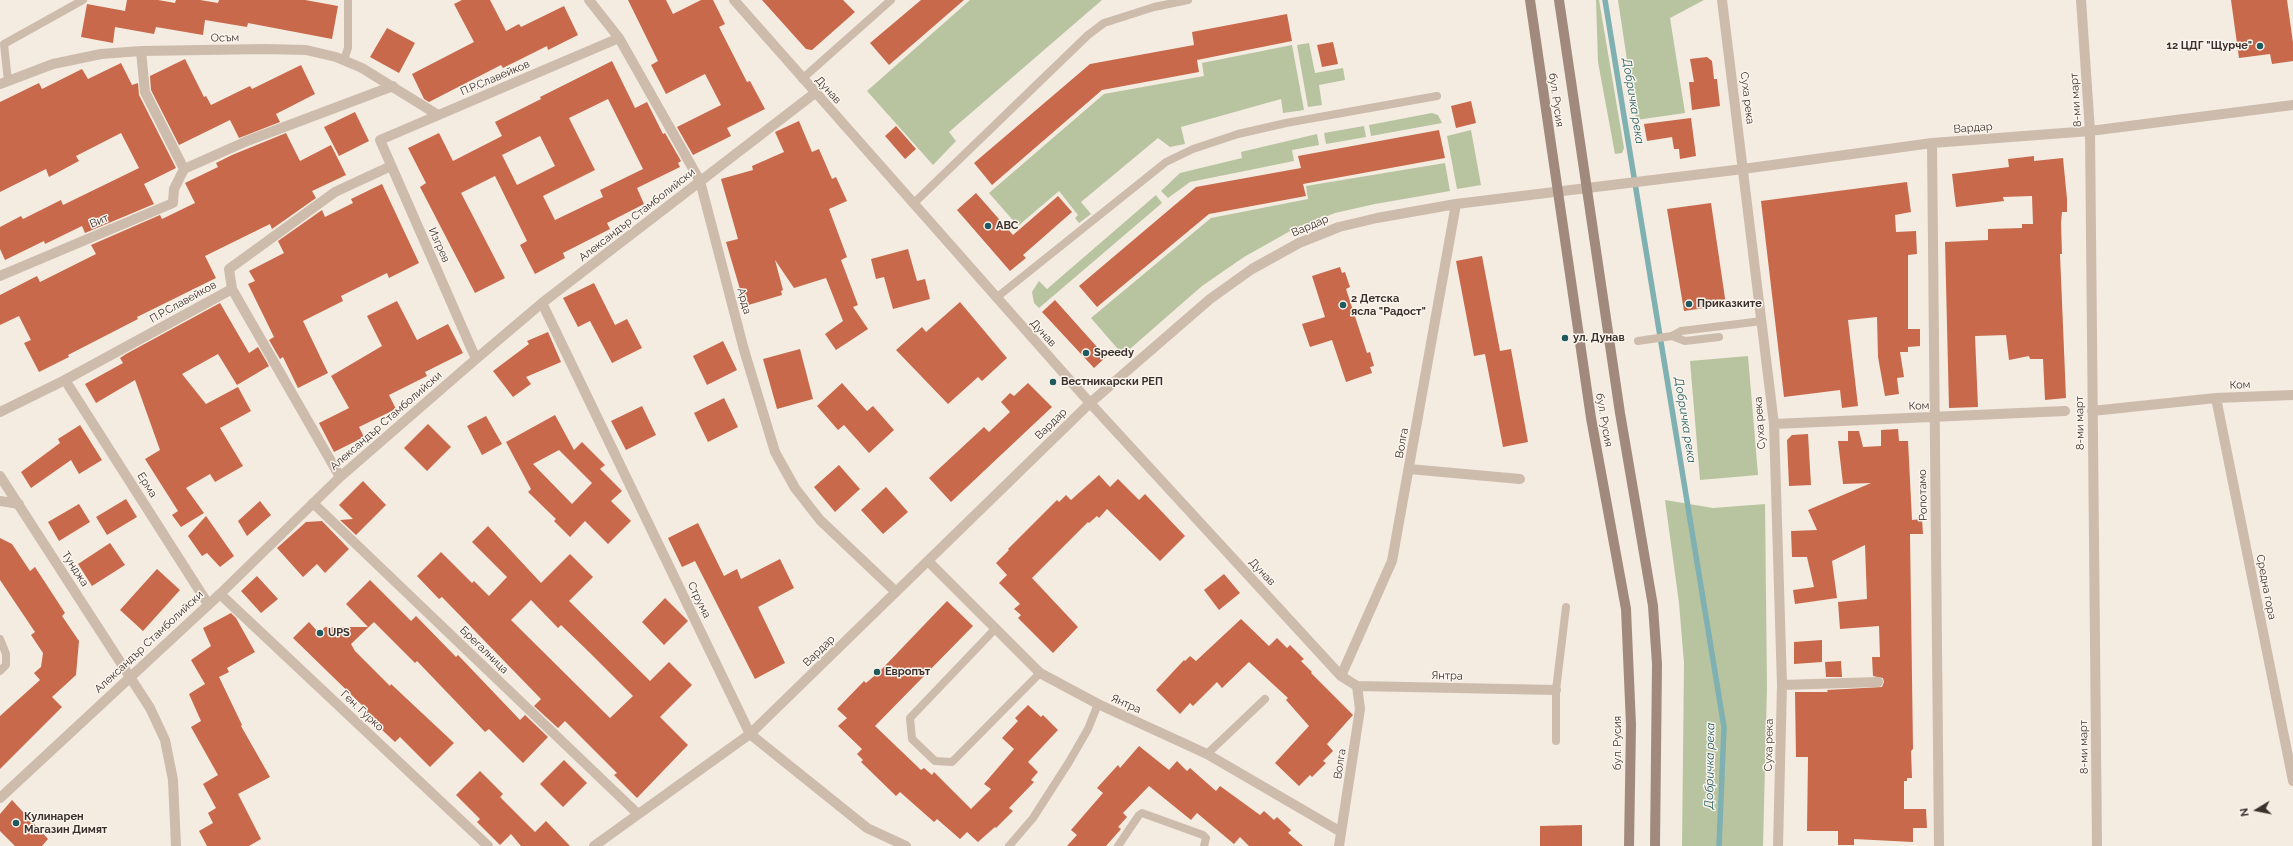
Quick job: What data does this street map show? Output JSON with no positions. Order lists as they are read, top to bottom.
{
  "streets": {
    "main road": ["бул. Русия"],
    "street": [
      "Осъм",
      "П.Р.Славейков",
      "Дунав",
      "Суха река",
      "8-ми март",
      "Вардар",
      "Александър Стамболийски",
      "Вит",
      "Изгрев",
      "Арда",
      "Ком",
      "Волга",
      "Ерма",
      "Ропотамо",
      "Тунджа",
      "Средна гора",
      "Струма",
      "Брегалница",
      "Янтра",
      "Ген. Гурко"
    ]
  },
  "crossings": [
    ["Осъм", "П.Р.Славейков"],
    ["П.Р.Славейков", "Изгрев"],
    ["П.Р.Славейков", "Арда"],
    ["П.Р.Славейков", "Ерма"],
    ["Дунав", "Вардар"],
    ["Дунав", "Александър Стамболийски"],
    ["Дунав", "Волга"],
    ["Суха река", "Вардар"],
    ["Суха река", "Ком"],
    ["бул. Русия", "Вардар"],
    ["8-ми март", "Вардар"],
    ["8-ми март", "Ком"],
    ["Вардар", "Арда"],
    ["Вардар", "Волга"],
    ["Вардар", "Ропотамо"],
    ["Вардар", "Струма"],
    ["Вардар", "Брегалница"],
    ["Вардар", "Янтра"],
    ["Александър Стамболийски", "Изгрев"],
    ["Александър Стамболийски", "Арда"],
    ["Александър Стамболийски", "Ерма"],
    ["Александър Стамболийски", "Тунджа"],
    ["Александър Стамболийски", "Струма"],
    ["Александър Стамболийски", "Брегалница"],
    ["Александър Стамболийски", "Ген. Гурко"],
    ["Ком", "Ропотамо"],
    ["Ком", "Средна гора"],
    ["Волга", "Янтра"]
  ],
  "water": ["Добричка река"],
  "places": [
    "12 ЦДГ \"Щурче\"",
    "ABC",
    "Приказките",
    "2 Детска ясла \"Радост\"",
    "ул. Дунав",
    "Speedy",
    "Вестникарски РЕП",
    "UPS",
    "Европът",
    "Кулинарен Магазин Димят"
  ],
  "north": "left"
}
